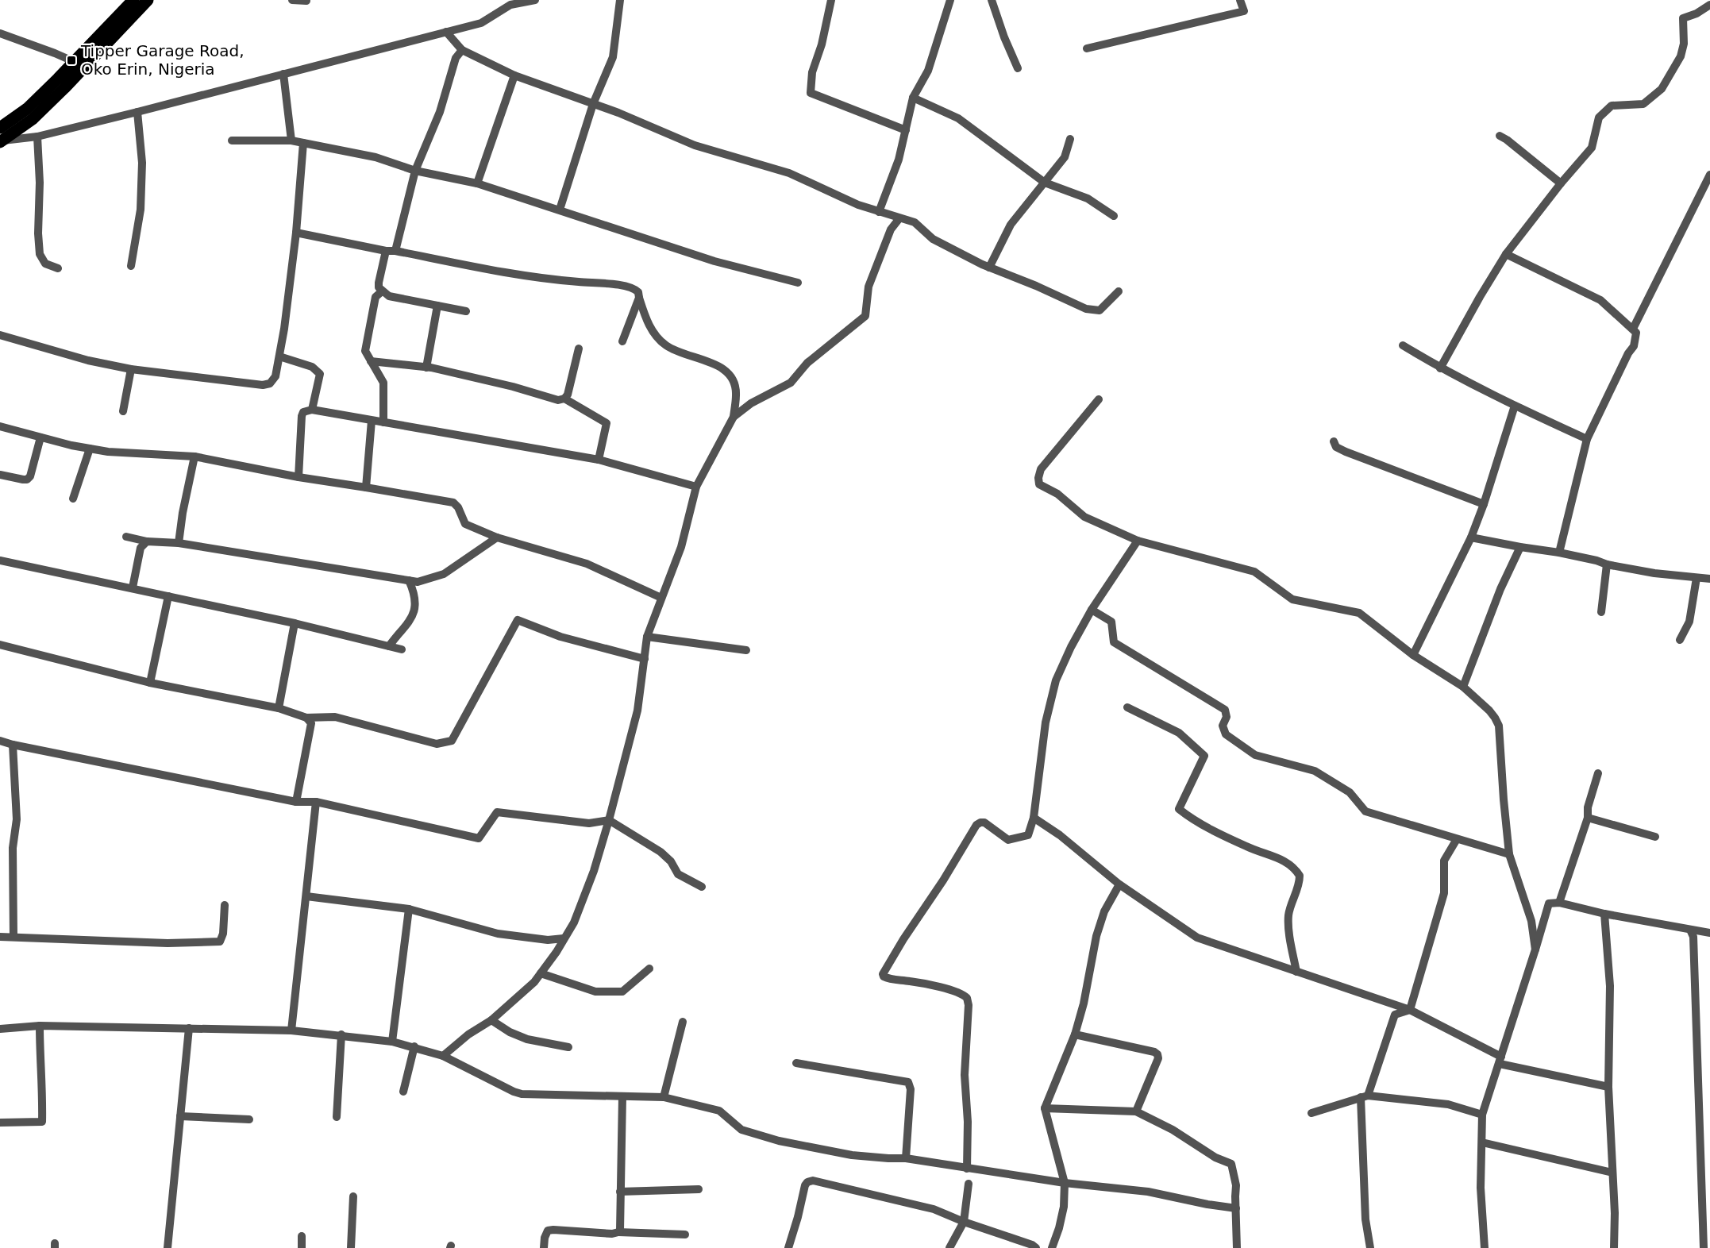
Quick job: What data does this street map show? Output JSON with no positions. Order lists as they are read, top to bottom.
{
  "places": {
    "transit": ["Tipper Garage Road, Oko Erin, Nigeria"]
  }
}
